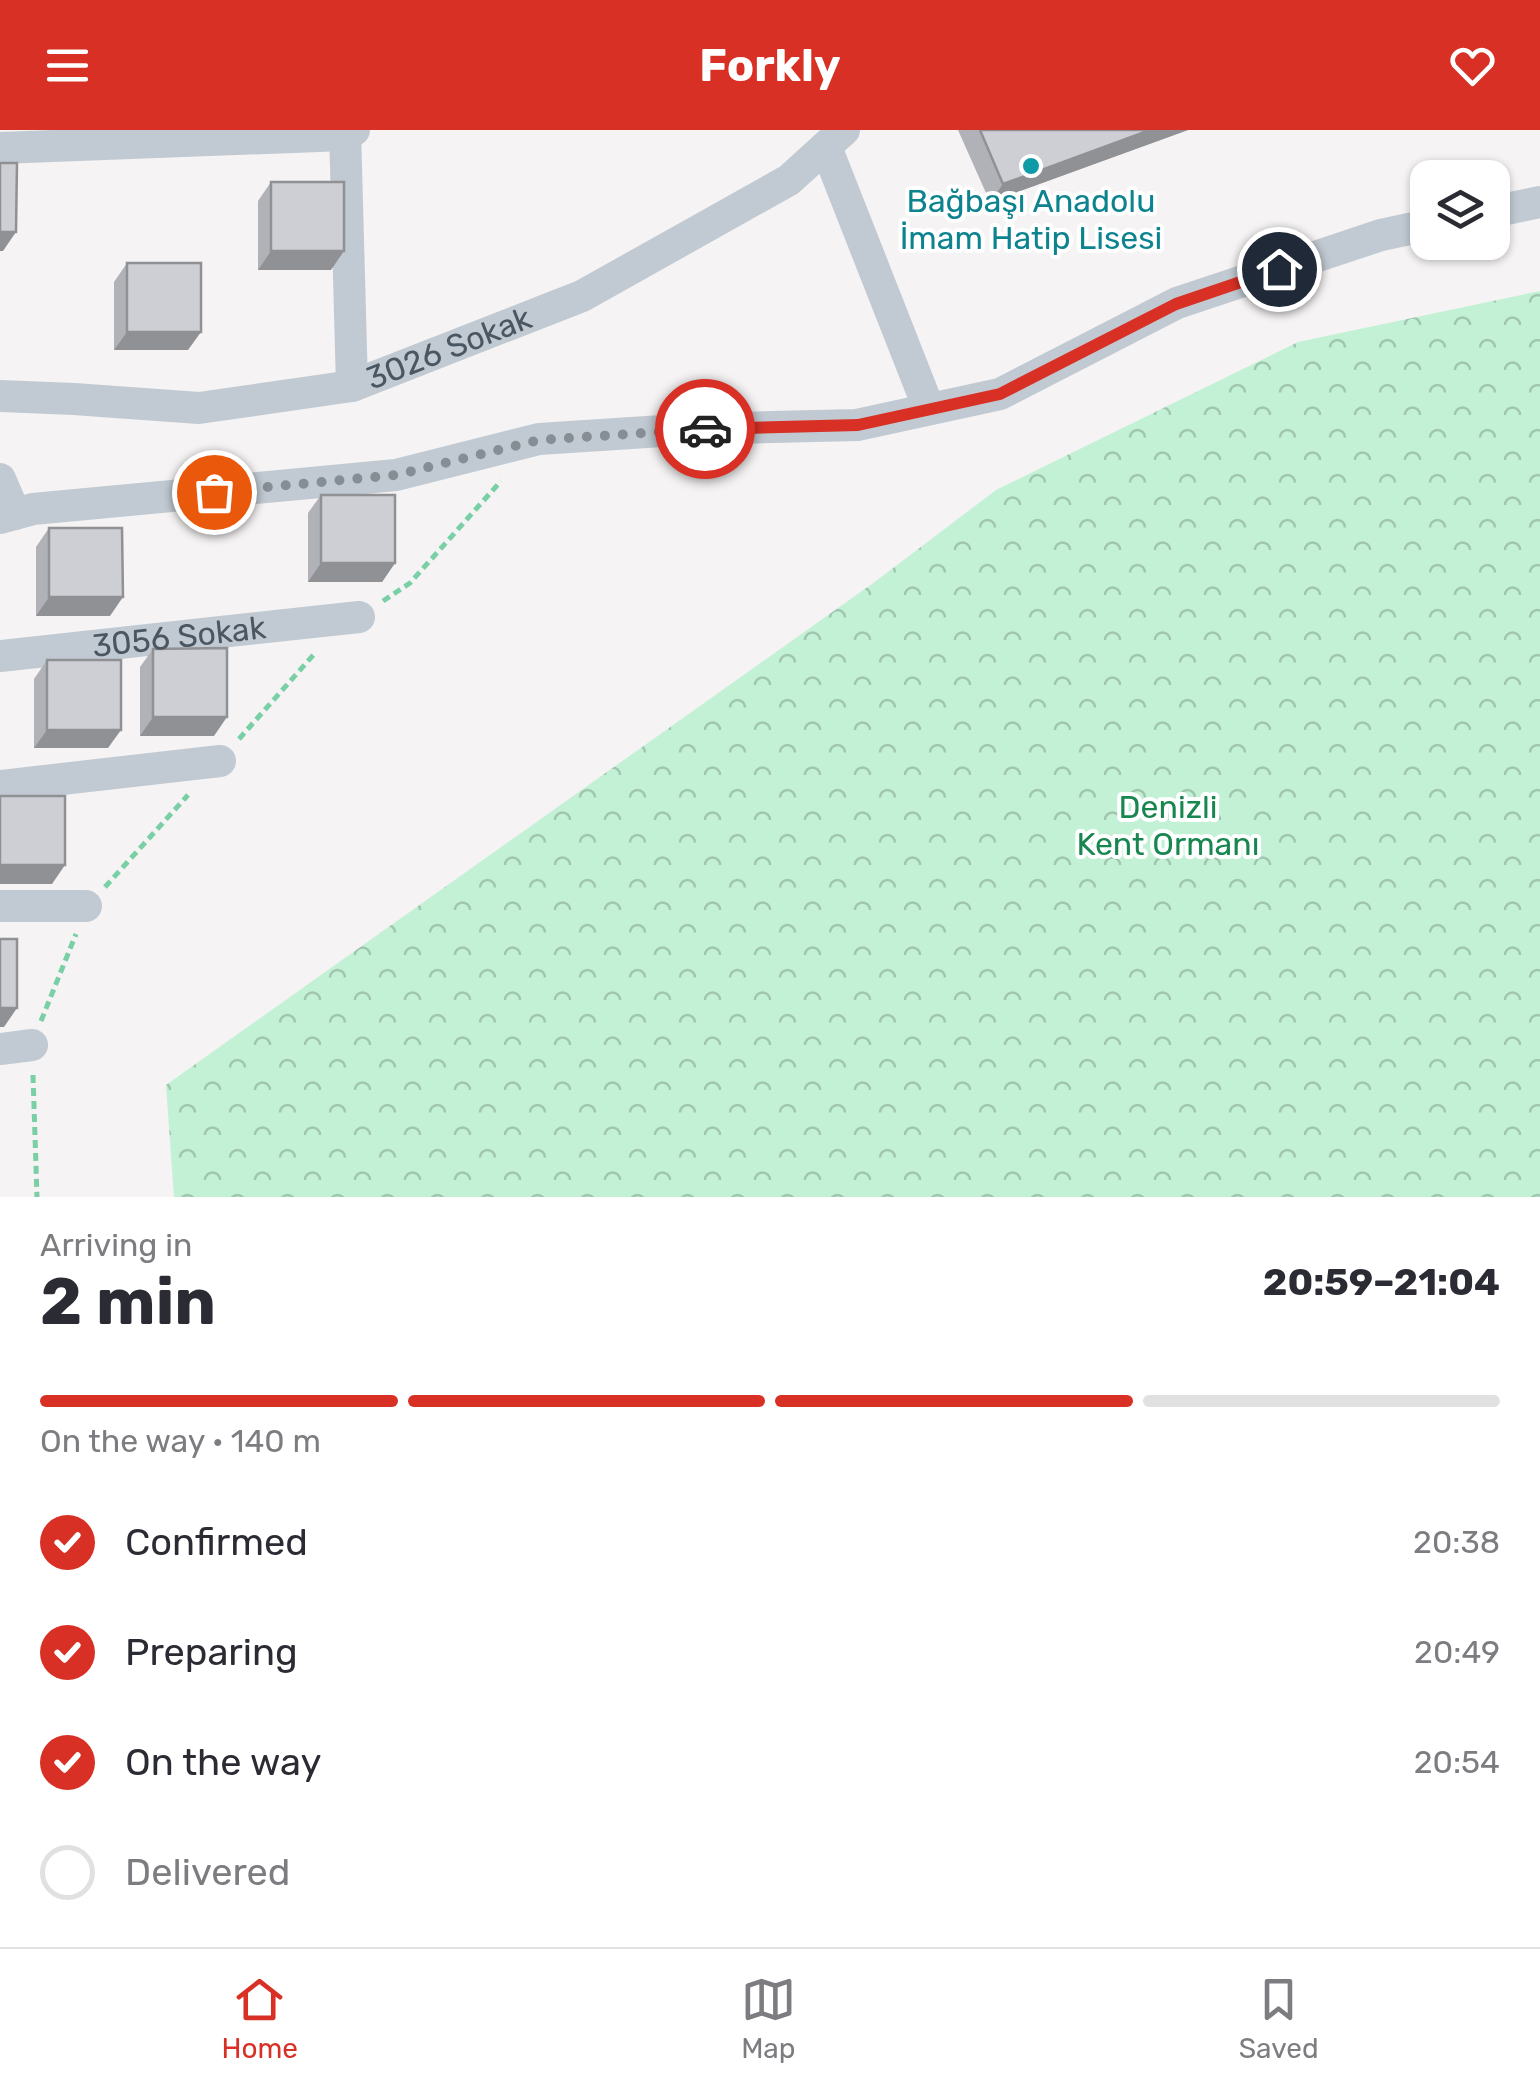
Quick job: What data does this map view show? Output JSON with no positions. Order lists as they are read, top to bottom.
{
  "streets": {
    "street": ["3026 Sokak", "3056 Sokak"]
  },
  "parks": ["Denizli Kent Ormanı"],
  "places": ["Bağbaşı Anadolu İmam Hatip Lisesi"],
  "page": {
    "header": "Forkly",
    "heading": ["2 min", "Arriving in", "20:59–21:04"],
    "bar": "On the way · 140 m",
    "list": [
      ["Confirmed", "20:38"],
      ["Preparing", "20:49"],
      ["On the way", "20:54"],
      "Delivered"
    ],
    "tabs": ["Home", "Map", "Saved"]
  }
}
